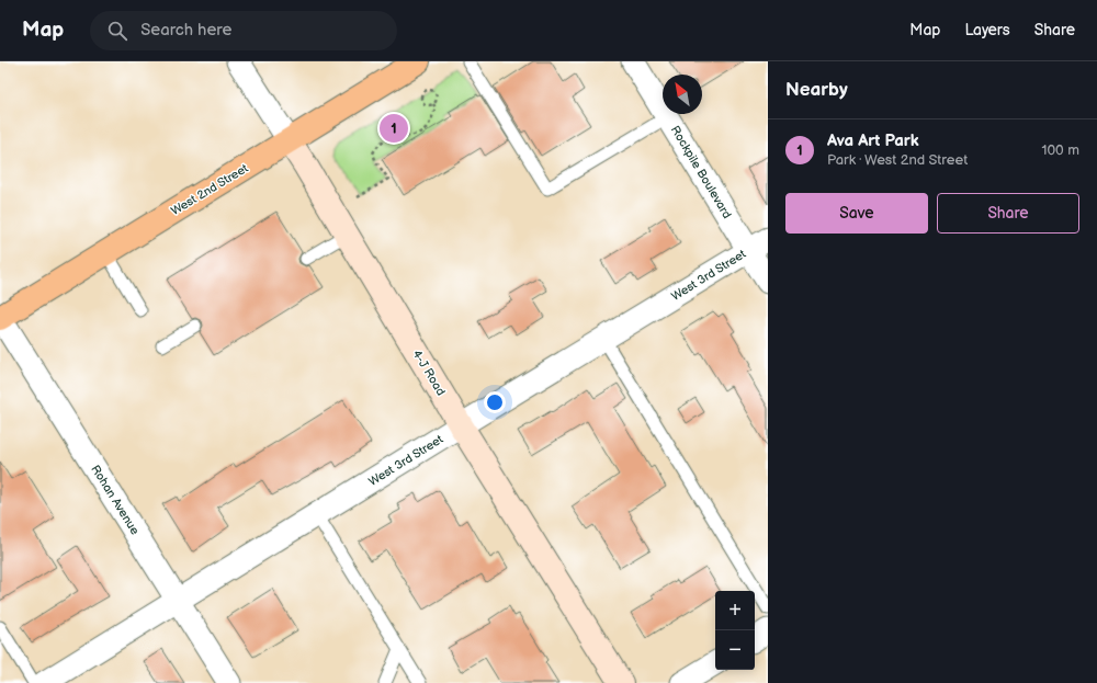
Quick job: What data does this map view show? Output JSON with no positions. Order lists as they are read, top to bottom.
{
  "streets": {
    "main road": ["West 2nd Street", "4-J Road"],
    "street": ["Rockpile Boulevard", "West 3rd Street", "Rohan Avenue"]
  },
  "crossings": [
    ["Rockpile Boulevard", "West 3rd Street"],
    ["West 2nd Street", "4-J Road"],
    ["West 2nd Street", "Rohan Avenue"],
    ["West 3rd Street", "4-J Road"],
    ["West 3rd Street", "Rohan Avenue"]
  ],
  "north": "top left",
  "page": {
    "header": "Map",
    "search": "Search here",
    "nav": ["Map", "Layers", "Share"],
    "heading": "Nearby",
    "pins": "1",
    "list": [
      {
        "mark": "1",
        "name": "Ava Art Park",
        "note": "Park · West 2nd Street",
        "value": "100 m"
      }
    ],
    "buttons": ["Save", "Share"],
    "map_buttons": ["+", "−"]
  }
}
